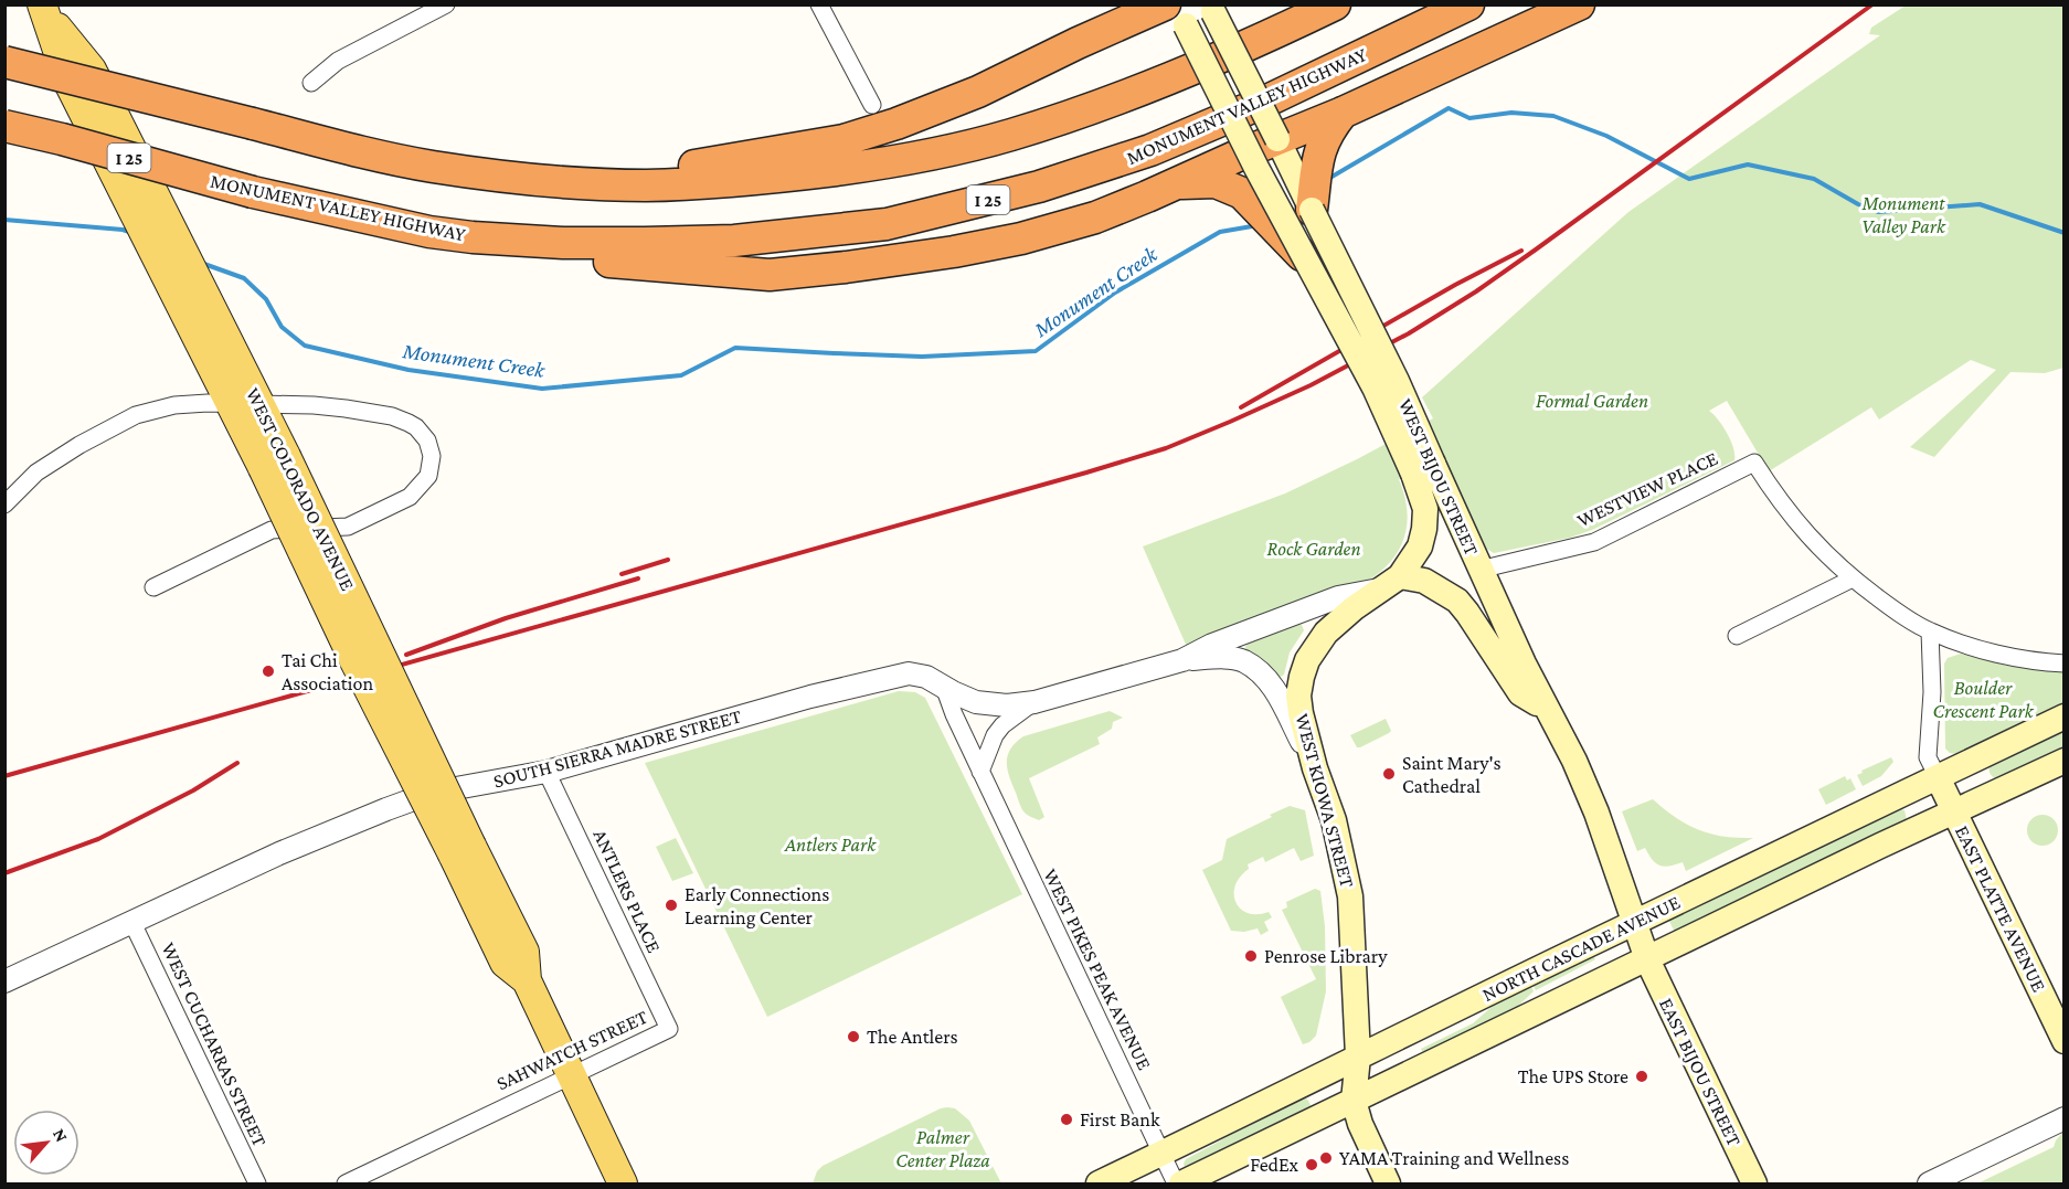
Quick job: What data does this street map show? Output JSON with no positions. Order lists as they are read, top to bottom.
{
  "streets": {
    "highway": ["MONUMENT VALLEY HIGHWAY", "I 25"],
    "main road": [
      "WEST BIJOU STREET",
      "WEST COLORADO AVENUE",
      "WEST KIOWA STREET",
      "EAST PLATTE AVENUE",
      "NORTH CASCADE AVENUE",
      "EAST BIJOU STREET"
    ],
    "street": [
      "WESTVIEW PLACE",
      "SOUTH SIERRA MADRE STREET",
      "ANTLERS PLACE",
      "WEST PIKES PEAK AVENUE",
      "WEST CUCHARRAS STREET",
      "SAHWATCH STREET"
    ]
  },
  "crossings": [
    ["WEST BIJOU STREET", "WESTVIEW PLACE"],
    ["WEST BIJOU STREET", "WEST KIOWA STREET"],
    ["WEST BIJOU STREET", "NORTH CASCADE AVENUE"],
    ["WEST BIJOU STREET", "EAST BIJOU STREET"],
    ["WEST COLORADO AVENUE", "SAHWATCH STREET"],
    ["SOUTH SIERRA MADRE STREET", "ANTLERS PLACE"],
    ["SOUTH SIERRA MADRE STREET", "WEST PIKES PEAK AVENUE"],
    ["SOUTH SIERRA MADRE STREET", "WEST CUCHARRAS STREET"],
    ["WEST KIOWA STREET", "NORTH CASCADE AVENUE"],
    ["ANTLERS PLACE", "SAHWATCH STREET"],
    ["EAST PLATTE AVENUE", "NORTH CASCADE AVENUE"],
    ["NORTH CASCADE AVENUE", "WEST PIKES PEAK AVENUE"],
    ["NORTH CASCADE AVENUE", "EAST BIJOU STREET"]
  ],
  "water": ["Monument Creek"],
  "parks": [
    "Monument Valley Park",
    "Formal Garden",
    "Rock Garden",
    "Boulder Crescent Park",
    "Antlers Park",
    "Palmer Center Plaza"
  ],
  "places": [
    "Tai Chi Association",
    "Saint Mary's Cathedral",
    "Early Connections Learning Center",
    "Penrose Library",
    "The Antlers",
    "The UPS Store",
    "First Bank",
    "YAMA Training and Wellness",
    "FedEx"
  ],
  "north": "top right"
}
